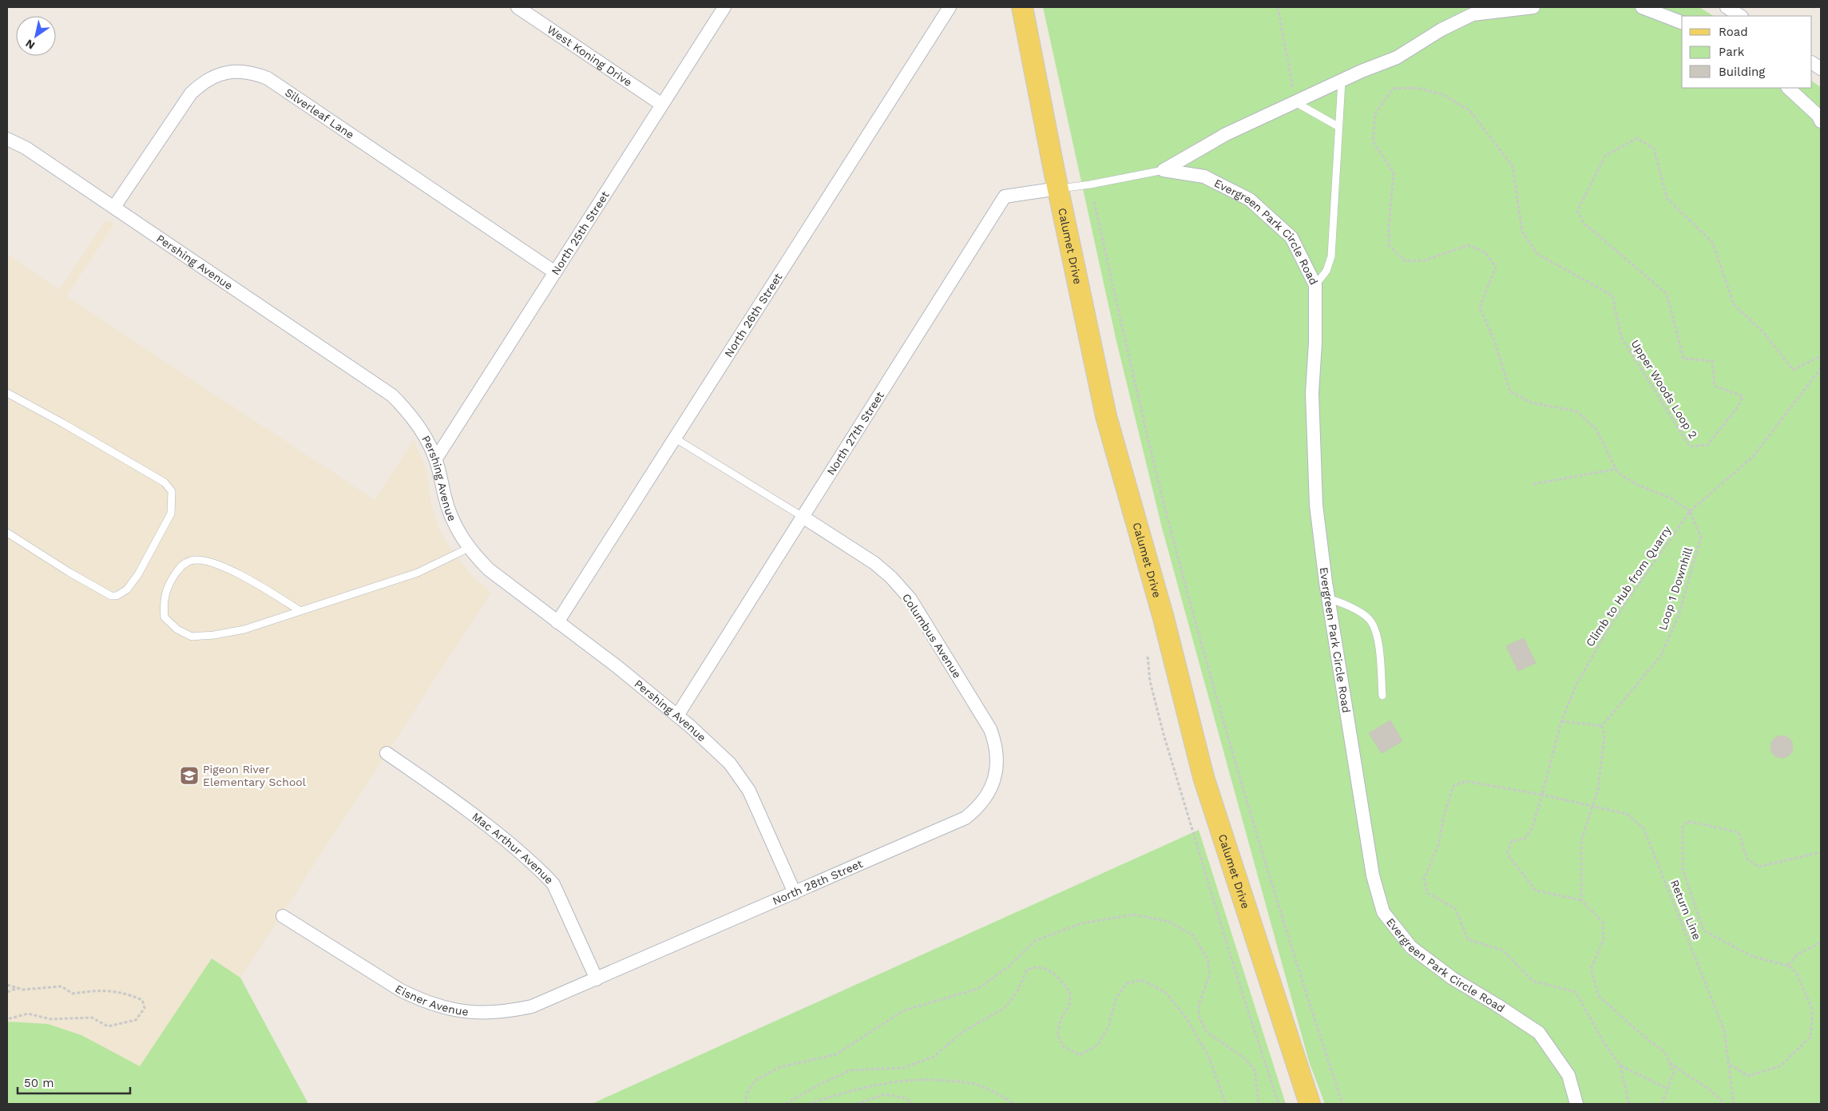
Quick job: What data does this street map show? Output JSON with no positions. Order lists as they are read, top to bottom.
{
  "streets": {
    "main road": ["Calumet Drive"],
    "street": [
      "West Koning Drive",
      "Silverleaf Lane",
      "North 25th Street",
      "Evergreen Park Circle Road",
      "Pershing Avenue",
      "North 26th Street",
      "North 27th Street",
      "Columbus Avenue",
      "Mac Arthur Avenue",
      "North 28th Street",
      "Eisner Avenue"
    ],
    "path": [
      "Upper Woods Loop 2",
      "Climb to Hub from Quarry",
      "Loop 1 Downhill",
      "Return Line"
    ]
  },
  "crossings": [
    ["West Koning Drive", "North 25th Street"],
    ["Silverleaf Lane", "North 25th Street"],
    ["Silverleaf Lane", "Pershing Avenue"],
    ["North 25th Street", "Pershing Avenue"],
    ["Evergreen Park Circle Road", "Calumet Drive"],
    ["Evergreen Park Circle Road", "North 27th Street"],
    ["Calumet Drive", "North 27th Street"],
    ["Pershing Avenue", "North 26th Street"],
    ["Pershing Avenue", "North 27th Street"],
    ["Pershing Avenue", "North 28th Street"],
    ["Upper Woods Loop 2", "Climb to Hub from Quarry"],
    ["Upper Woods Loop 2", "Loop 1 Downhill"],
    ["North 27th Street", "Columbus Avenue"],
    ["Climb to Hub from Quarry", "Loop 1 Downhill"],
    ["Climb to Hub from Quarry", "Return Line"],
    ["Columbus Avenue", "North 28th Street"],
    ["Mac Arthur Avenue", "North 28th Street"],
    ["Mac Arthur Avenue", "Eisner Avenue"],
    ["North 28th Street", "Eisner Avenue"]
  ],
  "places": {
    "school or university": ["Pigeon River Elementary School"]
  },
  "legend": ["Road", "Park", "Building"],
  "scale_bar": "50 m",
  "north": "bottom left"
}
